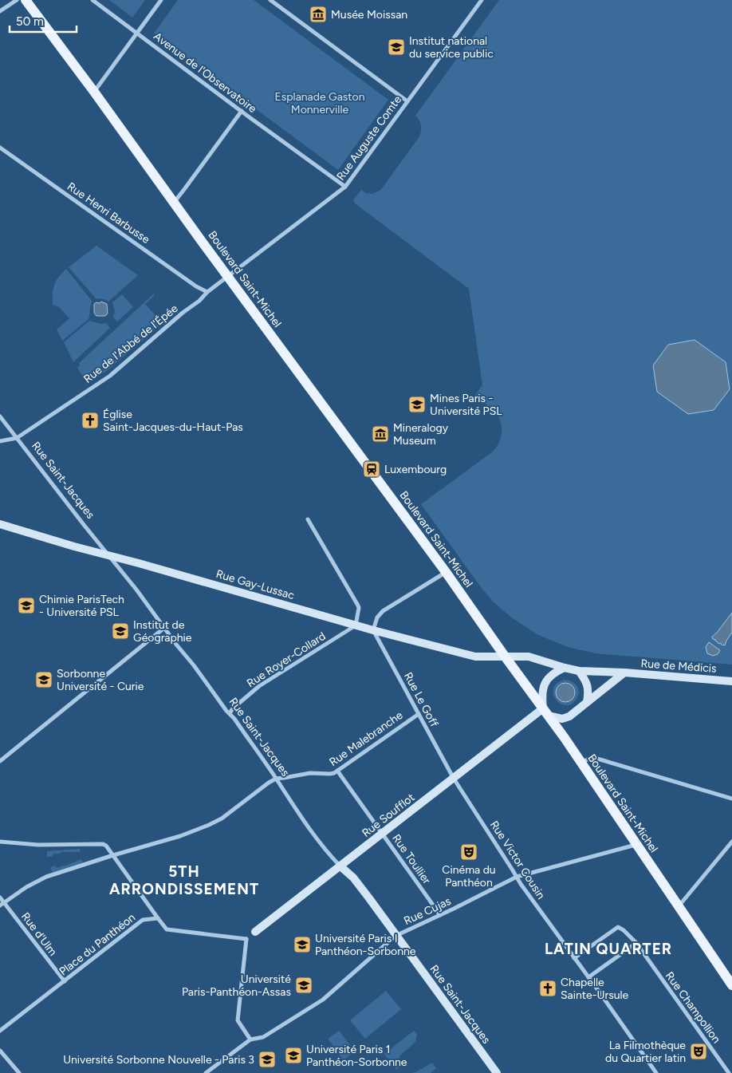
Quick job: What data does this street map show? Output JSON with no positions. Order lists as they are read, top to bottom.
{
  "streets": {
    "main road": ["Boulevard Saint-Michel"],
    "street": [
      "Avenue de l'Observatoire",
      "Rue Auguste Comte",
      "Rue Henri Barbusse",
      "Rue de l'Abbé de l'Épée",
      "Rue Saint-Jacques",
      "Rue Gay-Lussac",
      "Rue Royer-Collard",
      "Rue de Médicis",
      "Rue Le Goff",
      "Rue Malebranche",
      "Rue Soufflot",
      "Rue Toullier",
      "Rue Victor Cousin",
      "Rue Cujas",
      "Rue d'Ulm",
      "Place du Panthéon",
      "Rue Champollion"
    ]
  },
  "crossings": [
    ["Avenue de l'Observatoire", "Rue Auguste Comte"],
    ["Rue Auguste Comte", "Boulevard Saint-Michel"],
    ["Rue Auguste Comte", "Rue de l'Abbé de l'Épée"],
    ["Rue Henri Barbusse", "Rue de l'Abbé de l'Épée"],
    ["Boulevard Saint-Michel", "Rue de l'Abbé de l'Épée"],
    ["Boulevard Saint-Michel", "Rue Gay-Lussac"],
    ["Boulevard Saint-Michel", "Rue de Médicis"],
    ["Boulevard Saint-Michel", "Rue Soufflot"],
    ["Boulevard Saint-Michel", "Rue Cujas"],
    ["Rue de l'Abbé de l'Épée", "Rue Saint-Jacques"],
    ["Rue Saint-Jacques", "Rue Gay-Lussac"],
    ["Rue Saint-Jacques", "Rue Royer-Collard"],
    ["Rue Saint-Jacques", "Rue Malebranche"],
    ["Rue Saint-Jacques", "Rue Soufflot"],
    ["Rue Saint-Jacques", "Rue Cujas"],
    ["Rue Gay-Lussac", "Rue Royer-Collard"],
    ["Rue Gay-Lussac", "Rue de Médicis"],
    ["Rue Gay-Lussac", "Rue Le Goff"],
    ["Rue Gay-Lussac", "Rue Soufflot"],
    ["Rue de Médicis", "Rue Soufflot"],
    ["Rue Le Goff", "Rue Malebranche"],
    ["Rue Le Goff", "Rue Soufflot"],
    ["Rue Le Goff", "Rue Victor Cousin"],
    ["Rue Malebranche", "Rue Toullier"],
    ["Rue Soufflot", "Rue Toullier"],
    ["Rue Soufflot", "Rue Victor Cousin"],
    ["Rue Toullier", "Rue Cujas"],
    ["Rue Victor Cousin", "Rue Cujas"],
    ["Rue Victor Cousin", "Rue Champollion"],
    ["Rue d'Ulm", "Place du Panthéon"]
  ],
  "districts": ["5TH ARRONDISSEMENT", "LATIN QUARTER"],
  "parks": ["Esplanade Gaston Monnerville"],
  "places": {
    "museum": ["Musée Moissan", "Mineralogy Museum"],
    "school or university": [
      "Institut national du service public",
      "Mines Paris - Université PSL",
      "Chimie ParisTech - Université PSL",
      "Institut de Géographie",
      "Sorbonne Université - Curie",
      "Université Paris I Panthéon-Sorbonne",
      "Université Paris-Panthéon-Assas",
      "Université Paris 1 Panthéon-Sorbonne",
      "Université Sorbonne Nouvelle - Paris 3"
    ],
    "church": ["Église Saint-Jacques-du-Haut-Pas", "Chapelle Sainte-Ursule"],
    "station": ["Luxembourg"],
    "theatre": ["Cinéma du Panthéon", "La Filmothèque du Quartier latin"]
  },
  "scale_bar": "50 m"
}
